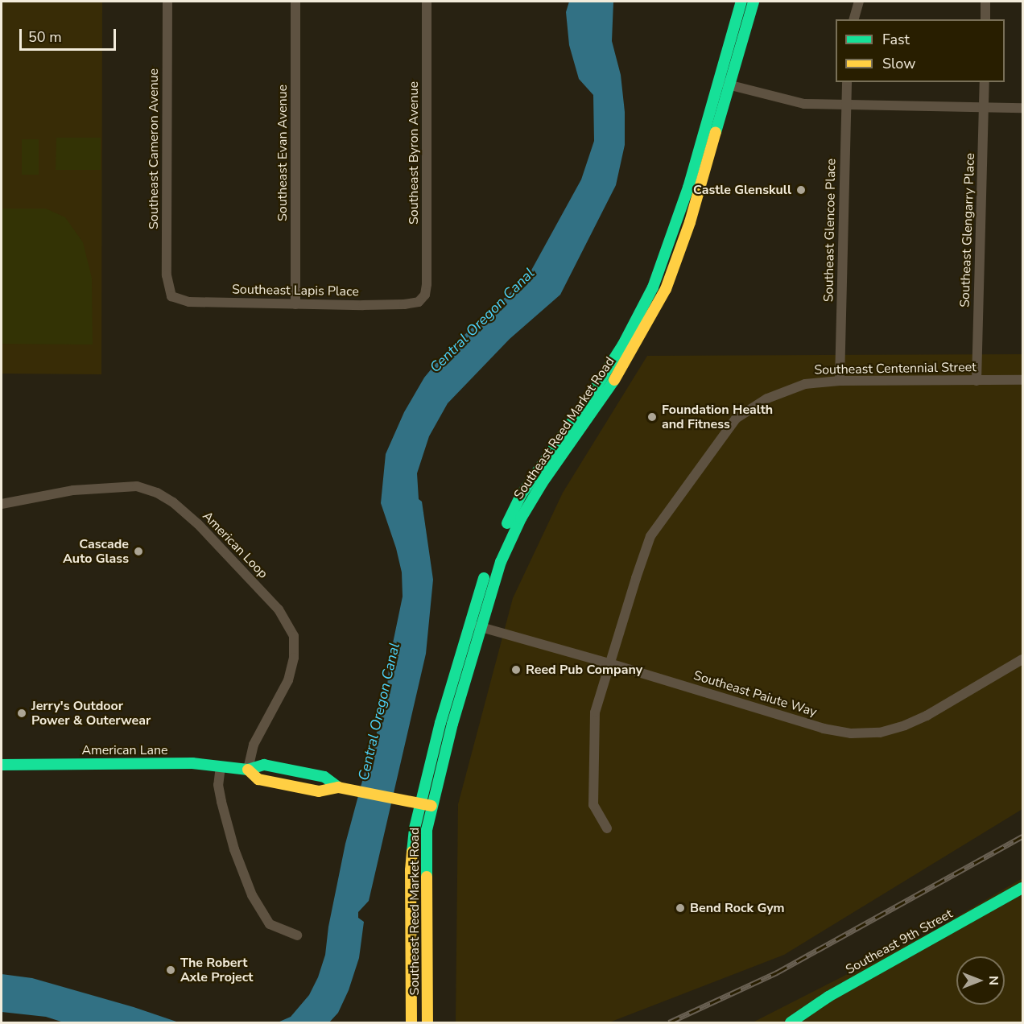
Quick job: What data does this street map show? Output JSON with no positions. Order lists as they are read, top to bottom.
{
  "streets": {
    "main road": ["Southeast Reed Market Road", "American Lane", "Southeast 9th Street"],
    "street": [
      "Southeast Cameron Avenue",
      "Southeast Evan Avenue",
      "Southeast Byron Avenue",
      "Southeast Glencoe Place",
      "Southeast Glengarry Place",
      "Southeast Lapis Place",
      "Southeast Centennial Street",
      "American Loop",
      "Southeast Paiute Way"
    ]
  },
  "crossings": [
    ["Southeast Cameron Avenue", "Southeast Lapis Place"],
    ["Southeast Evan Avenue", "Southeast Lapis Place"],
    ["Southeast Byron Avenue", "Southeast Lapis Place"],
    ["Southeast Glencoe Place", "Southeast Centennial Street"],
    ["Southeast Glengarry Place", "Southeast Centennial Street"],
    ["Southeast Centennial Street", "Southeast Paiute Way"],
    ["Southeast Reed Market Road", "Southeast Paiute Way"],
    ["Southeast Reed Market Road", "American Lane"],
    ["American Loop", "American Lane"]
  ],
  "water": ["Central Oregon Canal"],
  "places": [
    "Castle Glenskull",
    "Foundation Health and Fitness",
    "Cascade Auto Glass",
    "Reed Pub Company",
    "Jerry's Outdoor Power & Outerwear",
    "Bend Rock Gym",
    "The Robert Axle Project"
  ],
  "legend": ["Fast", "Slow"],
  "scale_bar": "50 m",
  "north": "right"
}
